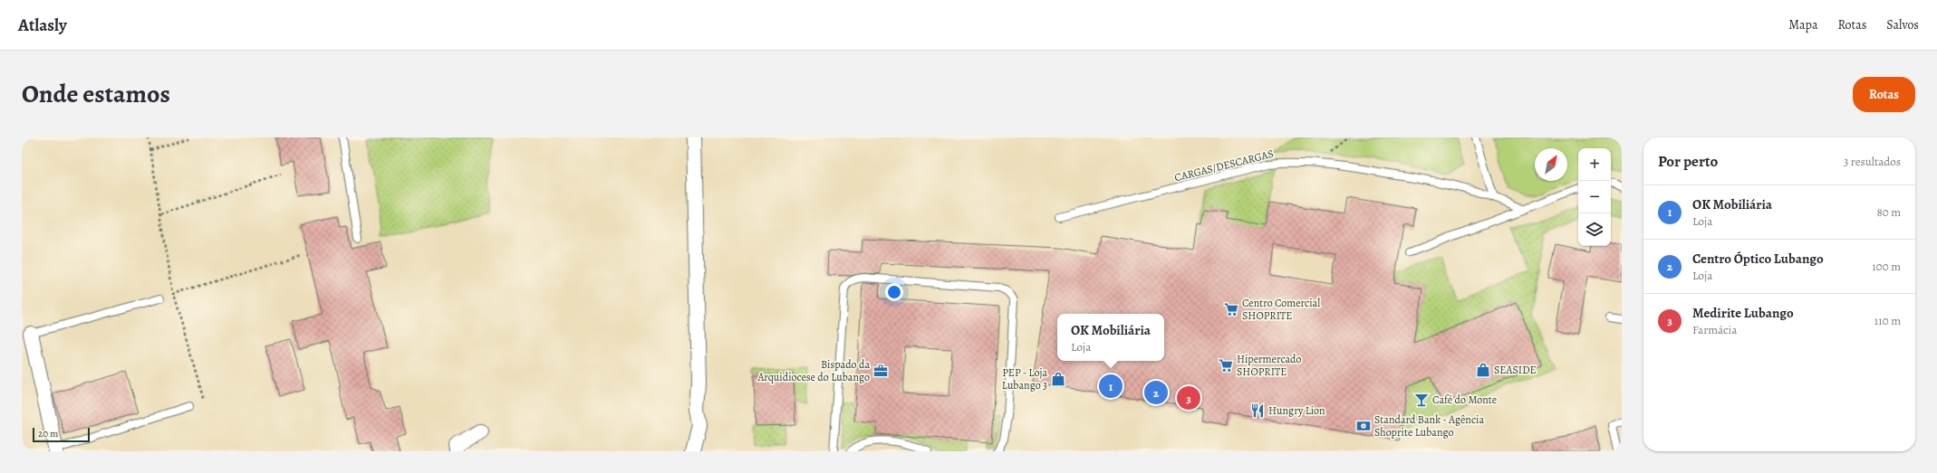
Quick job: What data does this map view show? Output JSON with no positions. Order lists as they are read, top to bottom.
{
  "streets": {
    "lane": ["CARGAS/DESCARGAS"]
  },
  "places": {
    "supermarket": ["Centro Comercial SHOPRITE", "Hipermercado SHOPRITE"],
    "shop": ["SEASIDE", "PEP - Loja Lubango 3"],
    "office": ["Bispado da Arquidiocese do Lubango"],
    "bar": ["Café do Monte"],
    "restaurant": ["Hungry Lion"],
    "bank": ["Standard Bank - Agência Shoprite Lubango"]
  },
  "scale_bar": "20 m",
  "north": "top right",
  "page": {
    "header": "Atlasly",
    "nav": ["Mapa", "Rotas", "Salvos"],
    "title": "Onde estamos",
    "buttons": "Rotas",
    "heading": ["Por perto", "3 resultados"],
    "map_buttons": ["+", "−"],
    "list": [
      {
        "mark": "1",
        "name": "OK Mobiliária",
        "note": "Loja",
        "value": "80 m"
      },
      {
        "mark": "2",
        "name": "Centro Óptico Lubango",
        "note": "Loja",
        "value": "100 m"
      },
      {
        "mark": "3",
        "name": "Medirite Lubango",
        "note": "Farmácia",
        "value": "110 m"
      }
    ],
    "popup": ["OK Mobiliária", "Loja"],
    "pins": ["1", "2", "3"],
    "scale": "20 m"
  }
}
